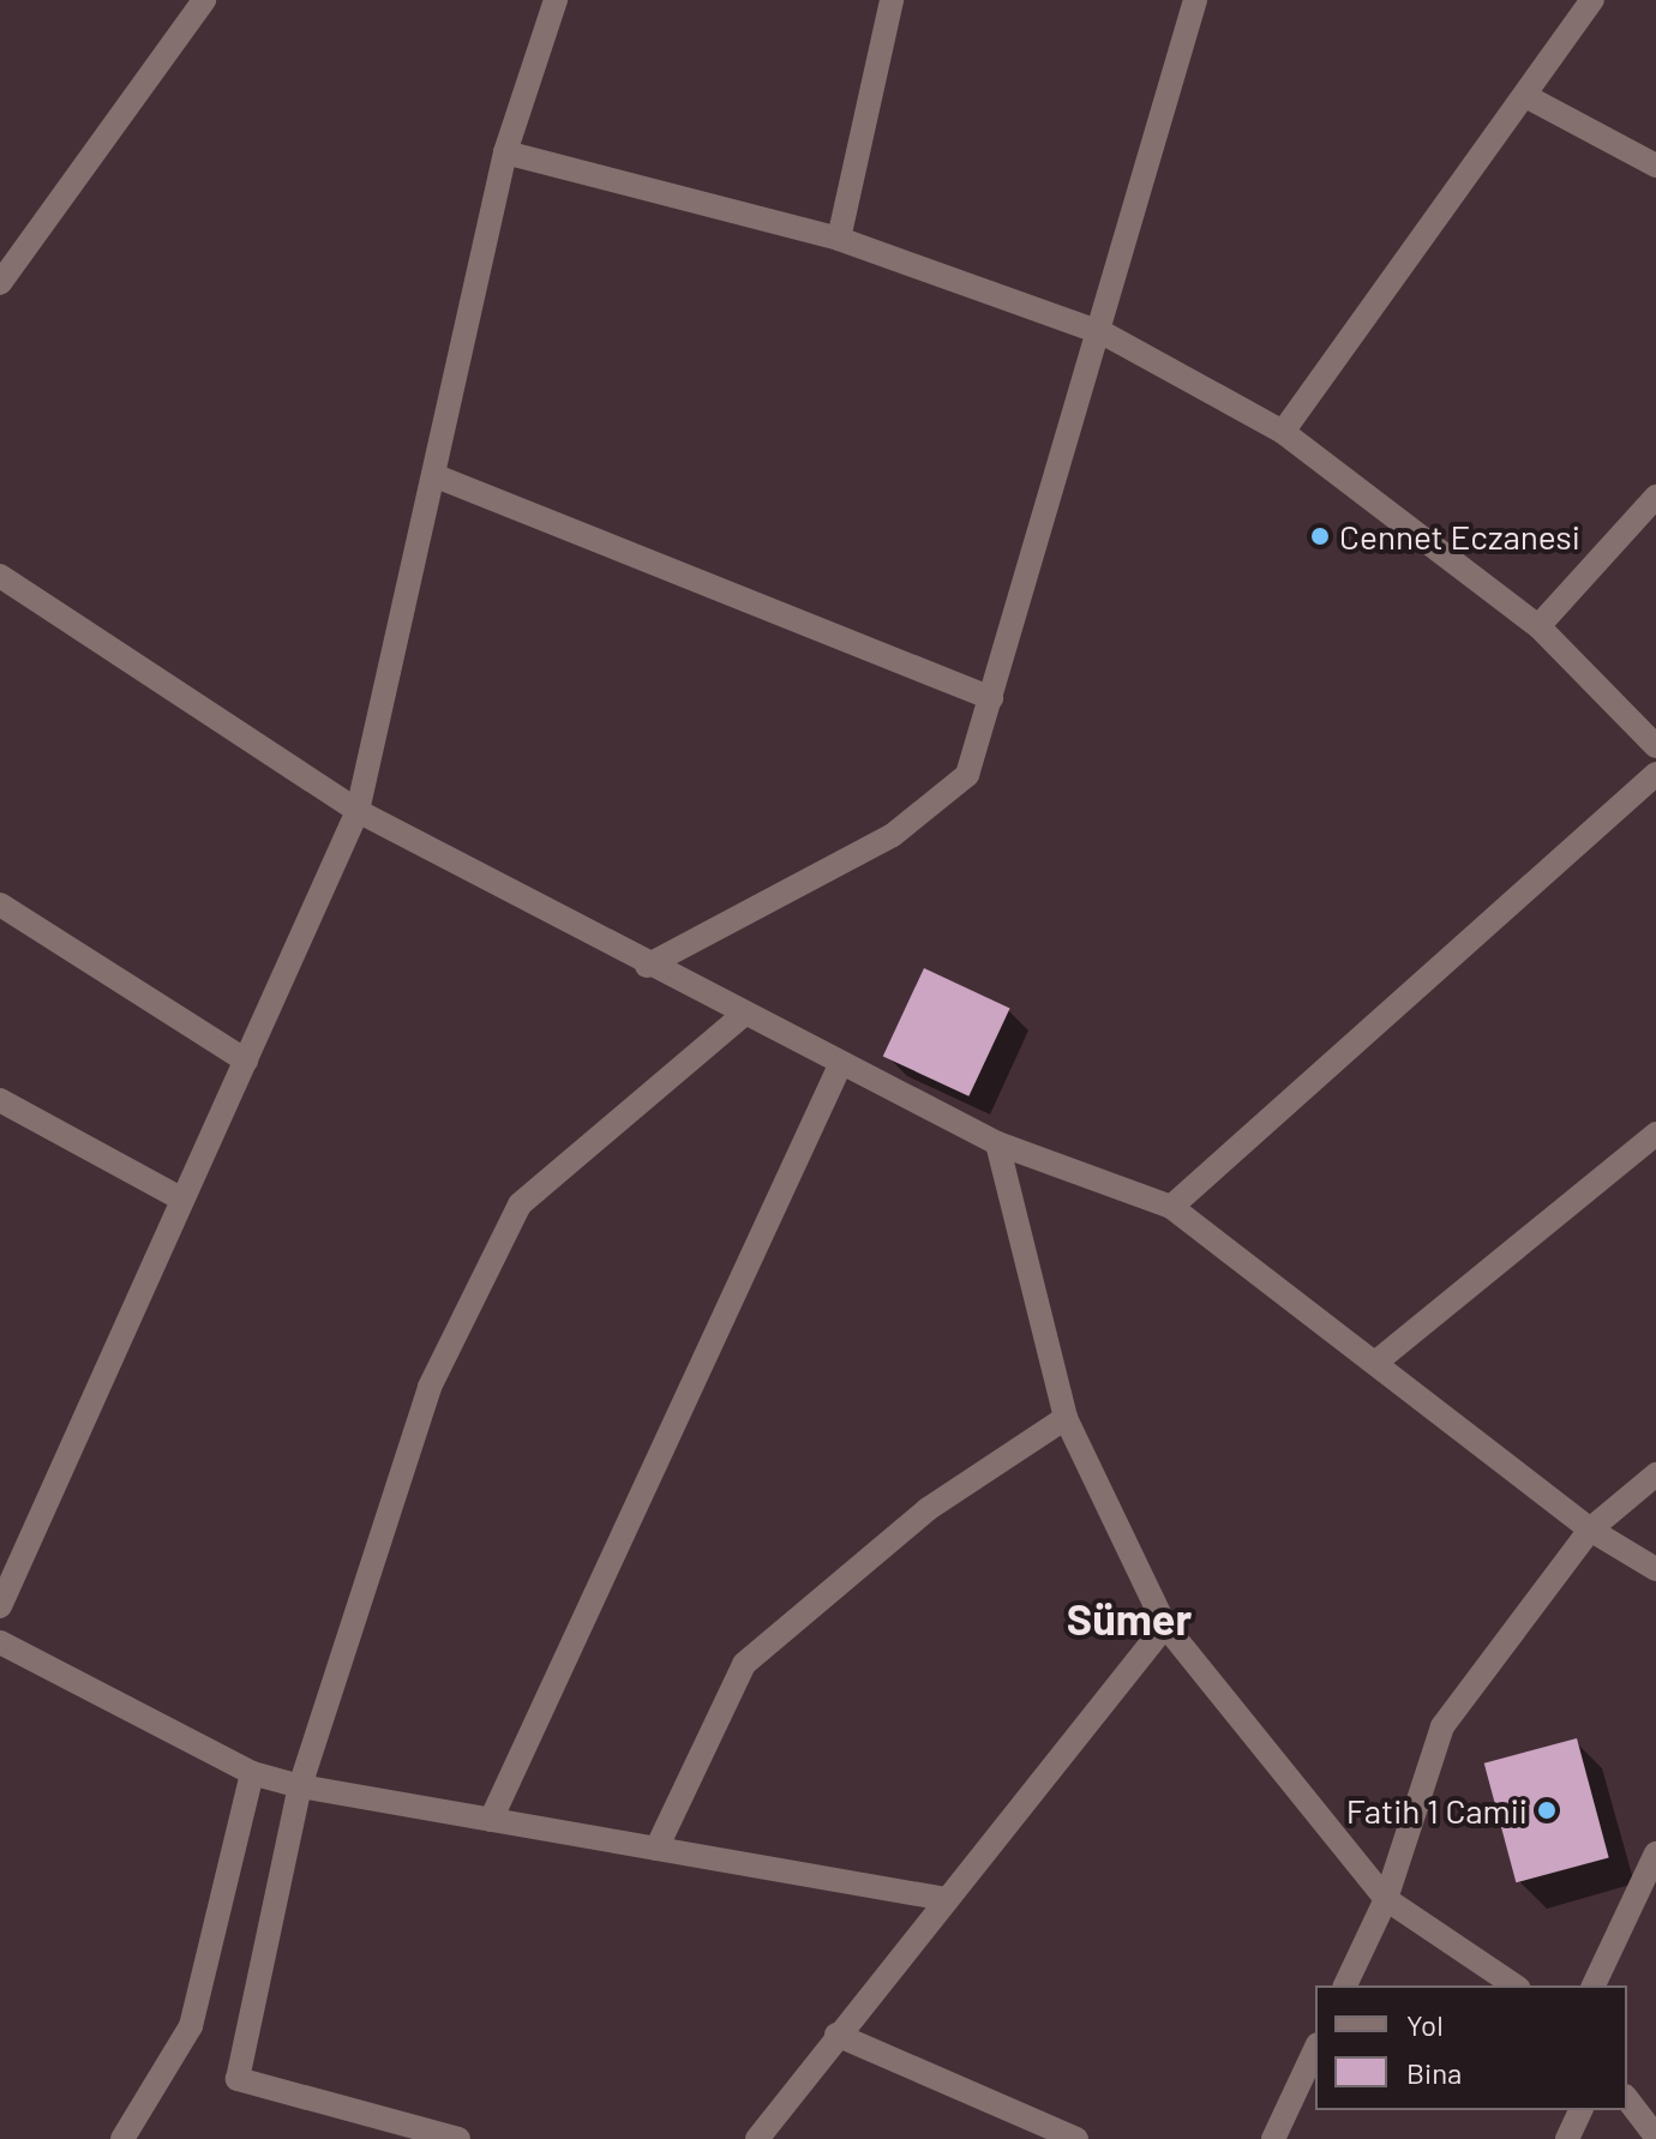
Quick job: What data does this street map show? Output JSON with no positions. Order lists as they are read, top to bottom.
{
  "districts": ["Sümer"],
  "places": ["Cennet Eczanesi", "Fatih 1 Camii"],
  "legend": ["Yol", "Bina"]
}
